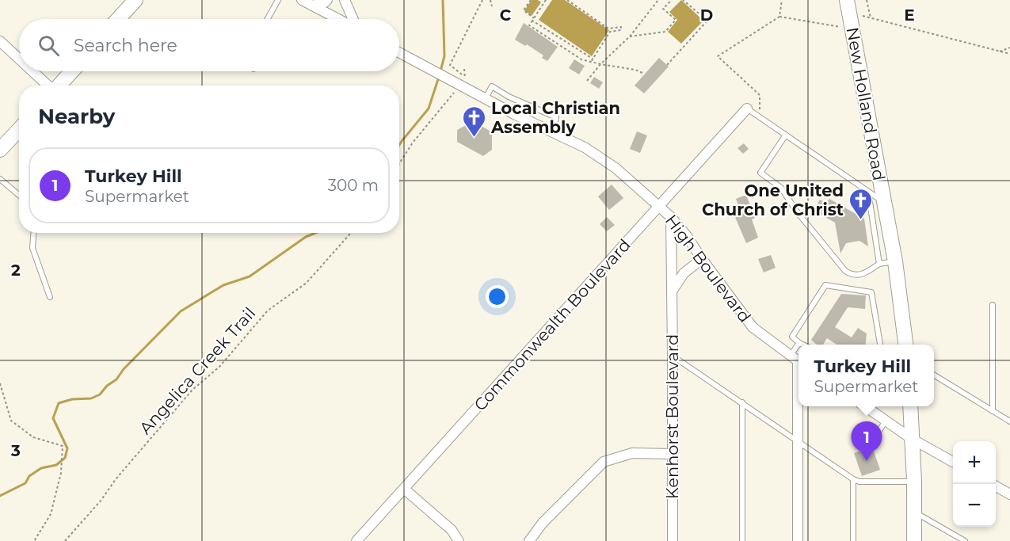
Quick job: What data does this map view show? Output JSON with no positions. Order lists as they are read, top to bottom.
{
  "streets": {
    "main road": ["New Holland Road"],
    "street": ["High Boulevard", "Commonwealth Boulevard", "Kenhorst Boulevard"],
    "path": ["Angelica Creek Trail"]
  },
  "crossings": [
    ["High Boulevard", "Commonwealth Boulevard"],
    ["High Boulevard", "Kenhorst Boulevard"]
  ],
  "places": {
    "church": ["Local Christian Assembly", "One United Church of Christ"]
  },
  "page": {
    "search": "Search here",
    "heading": "Nearby",
    "list": [
      {
        "mark": "1",
        "name": "Turkey Hill",
        "note": "Supermarket",
        "value": "300 m"
      }
    ],
    "popup": ["Turkey Hill", "Supermarket"],
    "pins": "1",
    "map_buttons": ["+", "−"]
  },
  "grid": {
    "columns": ["C", "D", "E"],
    "rows": ["2", "3"]
  }
}
